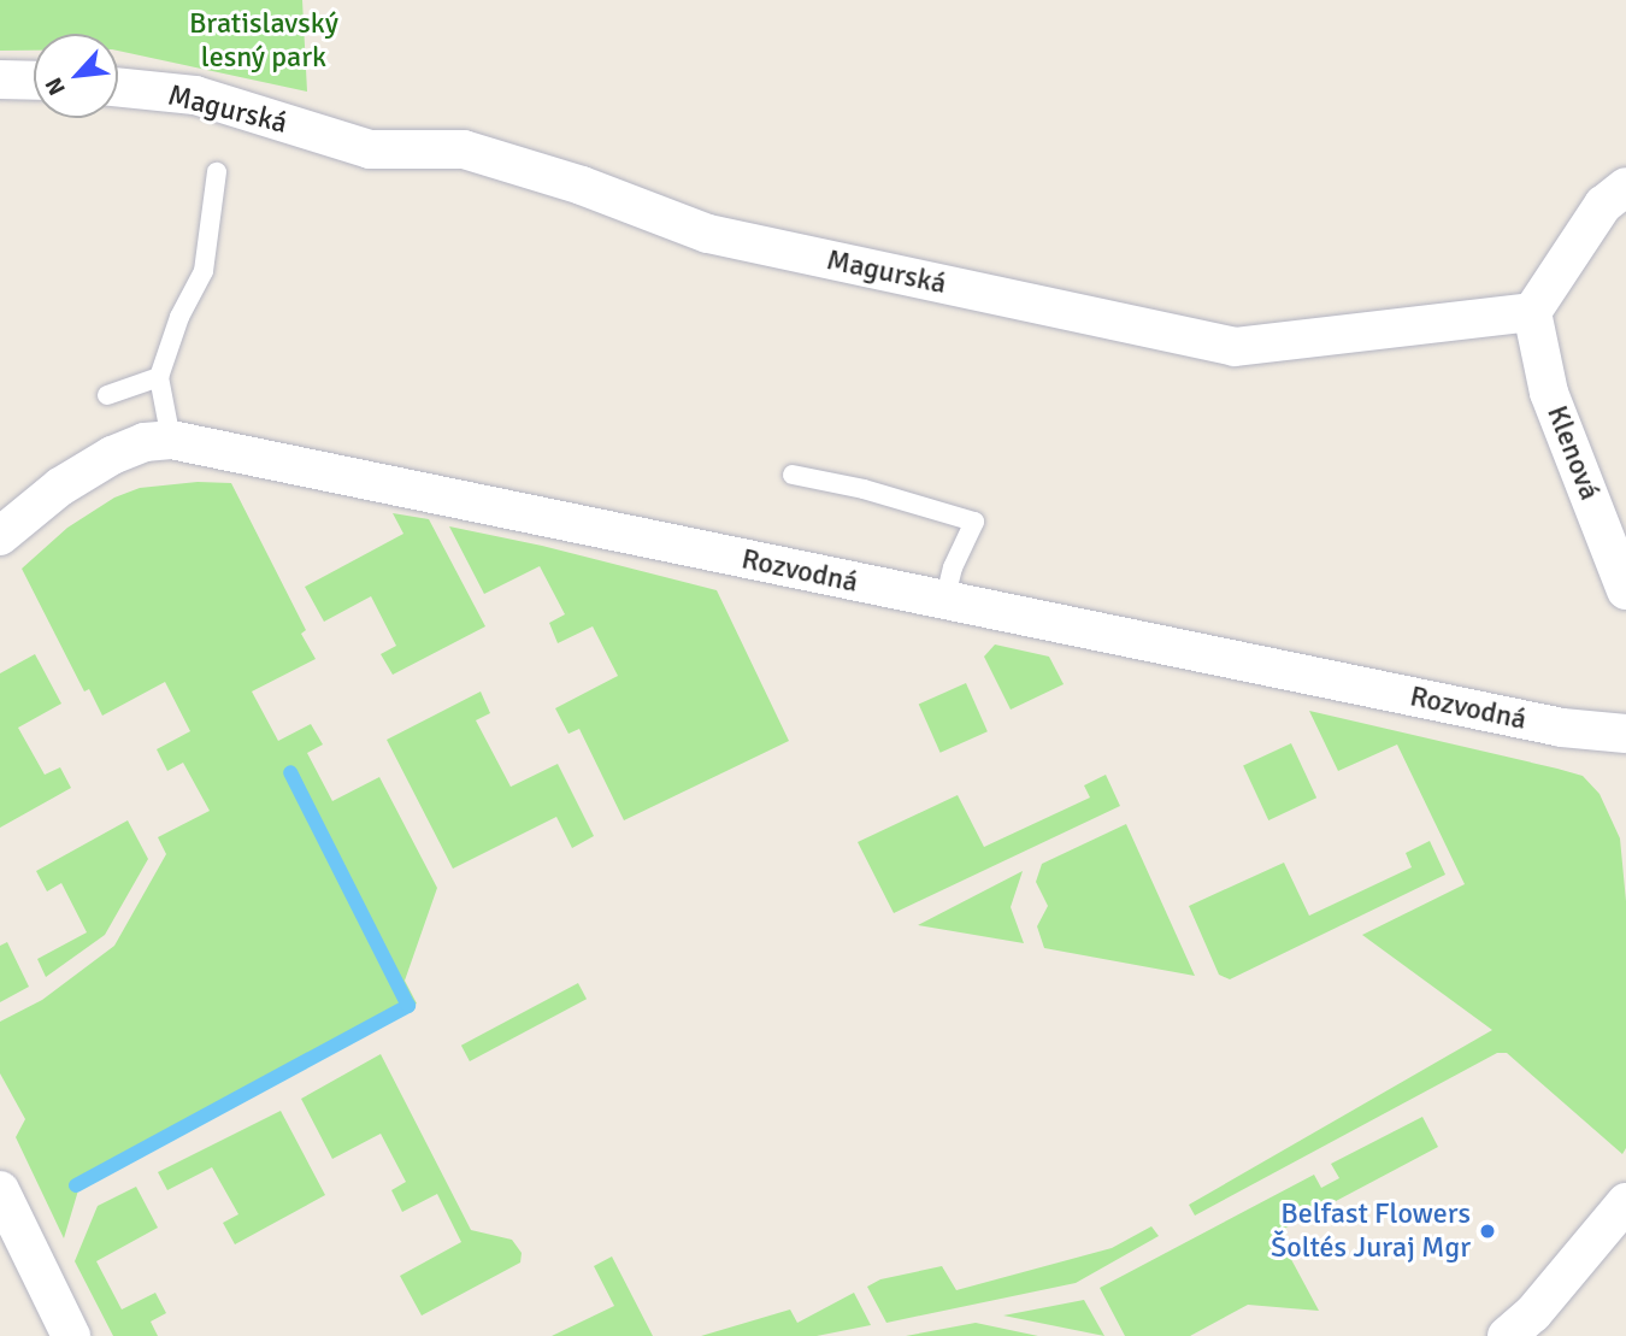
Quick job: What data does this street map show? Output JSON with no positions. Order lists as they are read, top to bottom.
{
  "streets": {
    "street": ["Magurská", "Klenová", "Rozvodná"]
  },
  "crossings": [
    ["Magurská", "Klenová"]
  ],
  "parks": ["Bratislavský lesný park"],
  "places": ["Belfast Flowers Šoltés Juraj Mgr"],
  "north": "bottom left"
}
